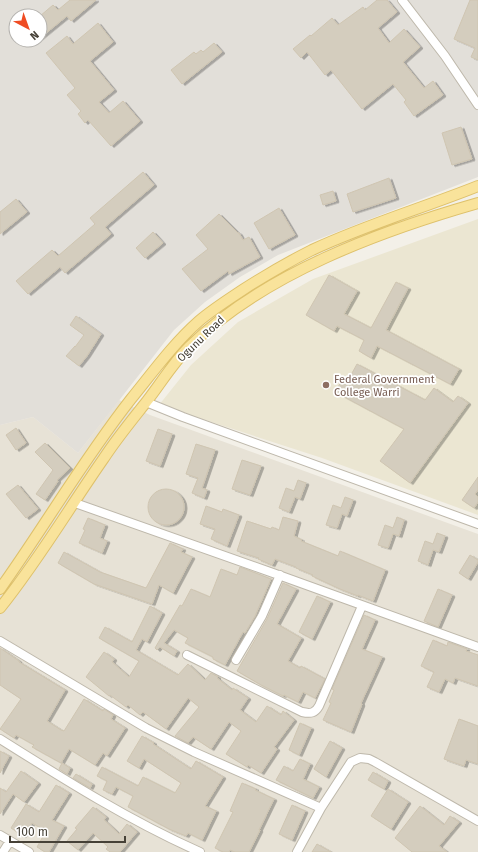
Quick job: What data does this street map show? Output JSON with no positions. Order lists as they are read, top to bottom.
{
  "streets": {
    "main road": ["Ogunu Road"]
  },
  "places": ["Federal Government College Warri"],
  "scale_bar": "100 m",
  "north": "bottom right"
}
